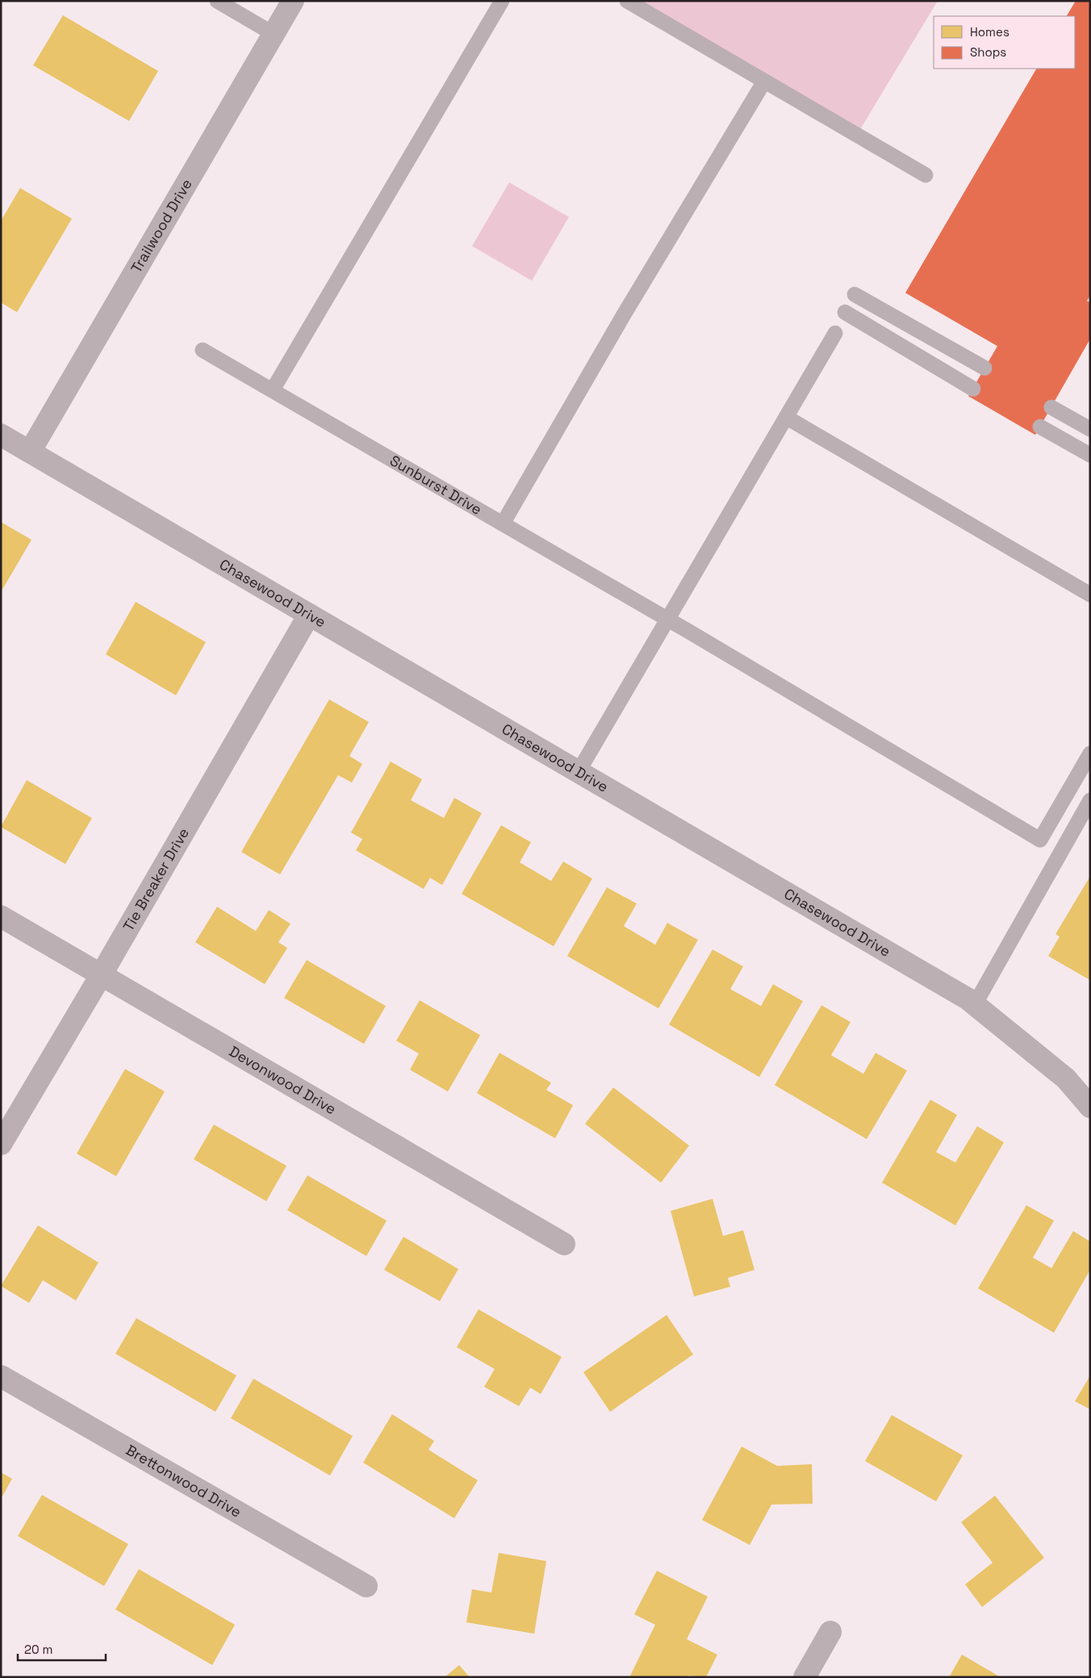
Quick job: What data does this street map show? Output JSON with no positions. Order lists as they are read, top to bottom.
{
  "streets": {
    "street": [
      "Trailwood Drive",
      "Chasewood Drive",
      "Tie Breaker Drive",
      "Devonwood Drive",
      "Brettonwood Drive"
    ],
    "lane": ["Sunburst Drive"]
  },
  "crossings": [
    ["Trailwood Drive", "Chasewood Drive"],
    ["Chasewood Drive", "Tie Breaker Drive"],
    ["Tie Breaker Drive", "Devonwood Drive"]
  ],
  "legend": ["Homes", "Shops"],
  "scale_bar": "20 m"
}
